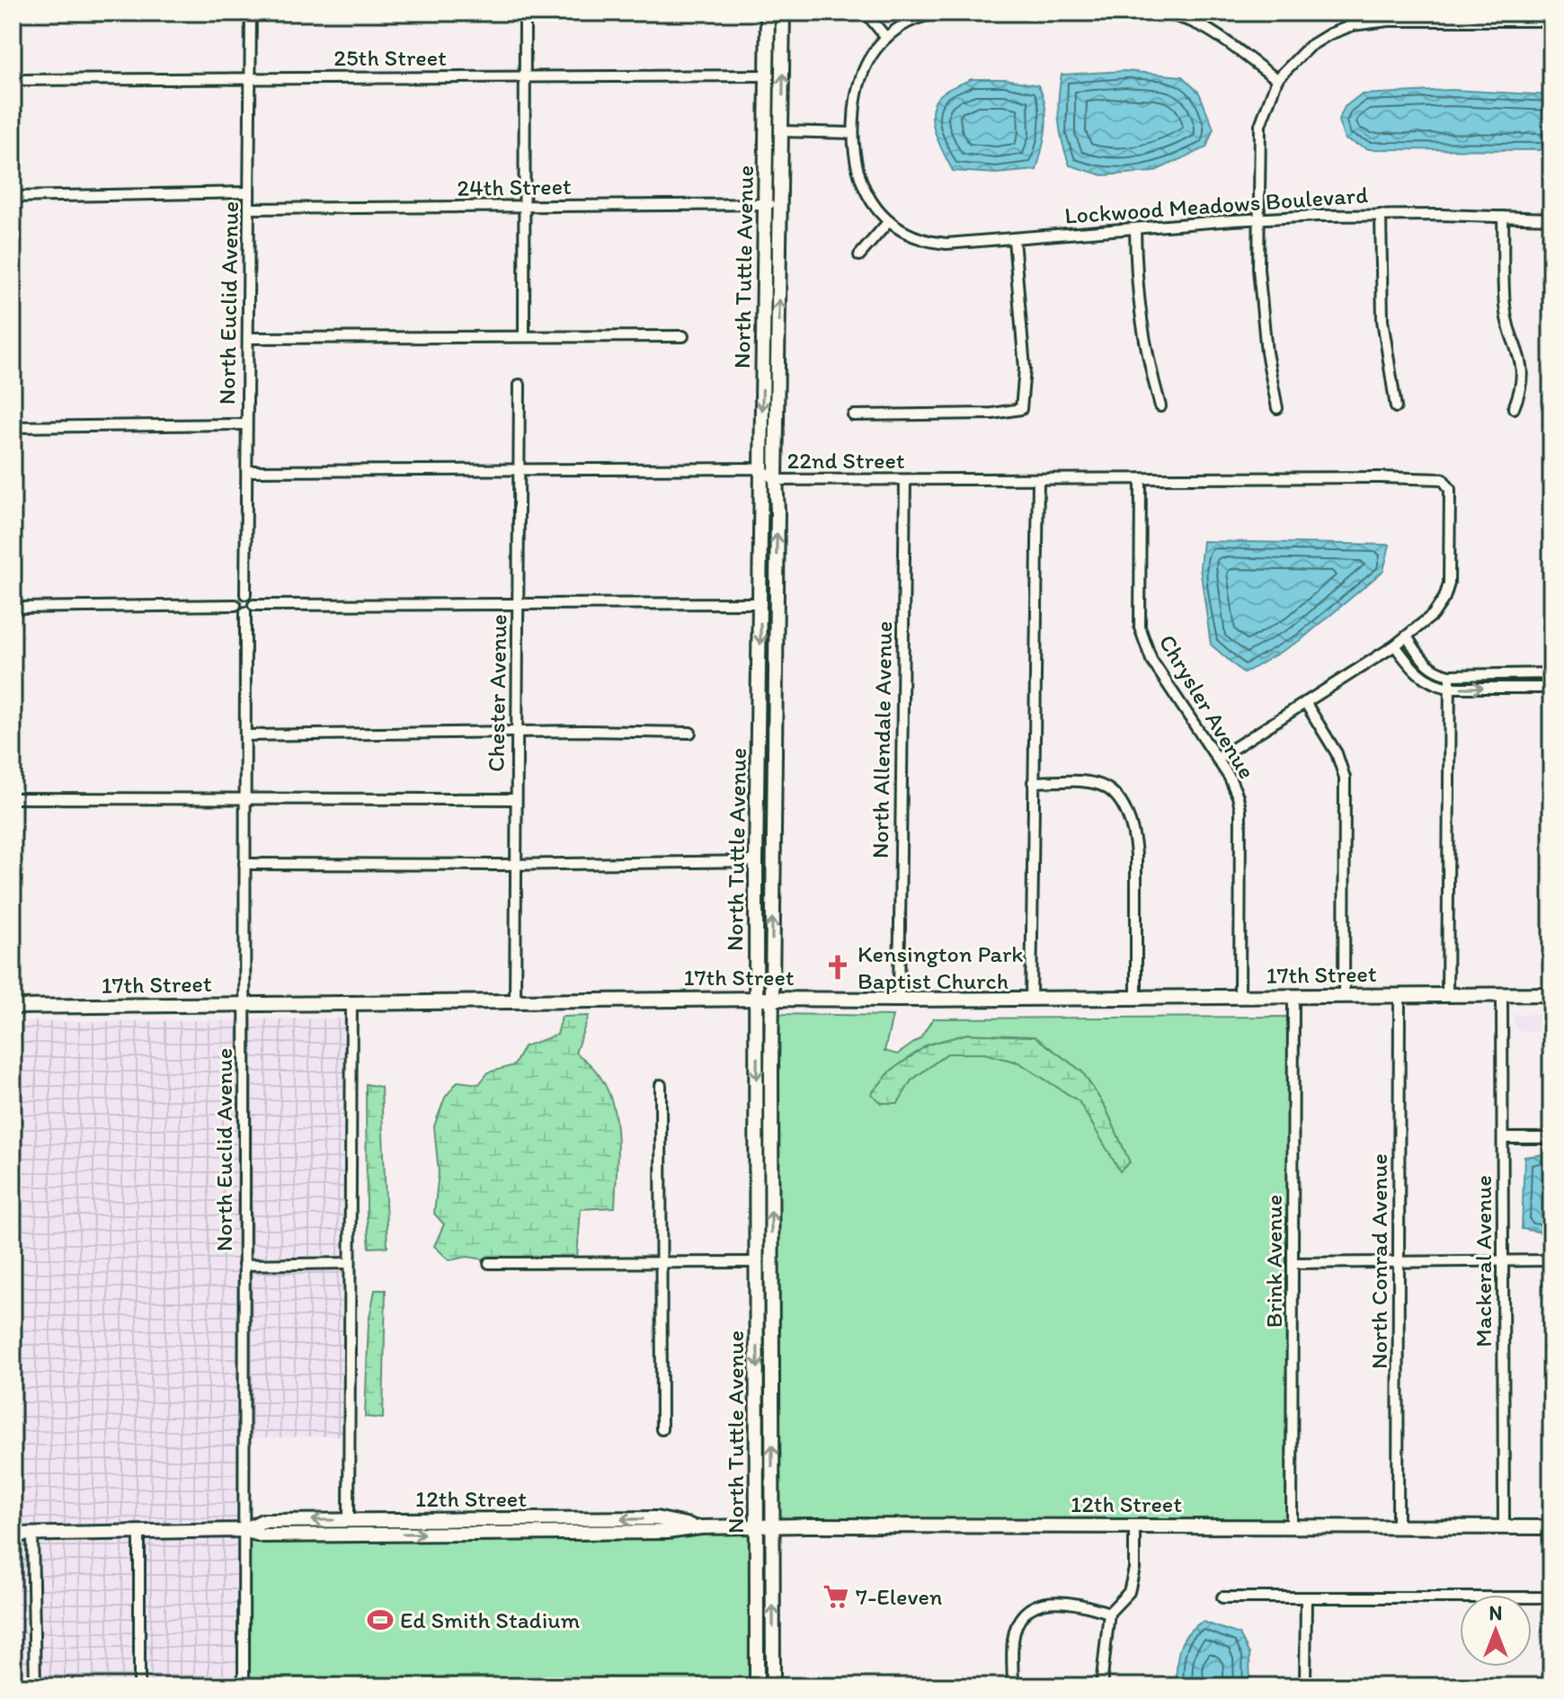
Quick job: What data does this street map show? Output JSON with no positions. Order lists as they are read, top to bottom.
{
  "streets": {
    "main road": ["North Tuttle Avenue", "17th Street", "12th Street"],
    "street": [
      "25th Street",
      "24th Street",
      "Lockwood Meadows Boulevard",
      "North Euclid Avenue",
      "22nd Street",
      "Chester Avenue",
      "Chrysler Avenue",
      "North Allendale Avenue",
      "Brink Avenue",
      "North Conrad Avenue",
      "Mackeral Avenue"
    ]
  },
  "crossings": [
    ["25th Street", "North Tuttle Avenue"],
    ["25th Street", "North Euclid Avenue"],
    ["24th Street", "North Tuttle Avenue"],
    ["24th Street", "North Euclid Avenue"],
    ["North Tuttle Avenue", "22nd Street"],
    ["North Tuttle Avenue", "17th Street"],
    ["North Tuttle Avenue", "12th Street"],
    ["North Euclid Avenue", "22nd Street"],
    ["North Euclid Avenue", "17th Street"],
    ["North Euclid Avenue", "12th Street"],
    ["22nd Street", "Chester Avenue"],
    ["22nd Street", "Chrysler Avenue"],
    ["22nd Street", "North Allendale Avenue"],
    ["Chester Avenue", "17th Street"],
    ["Chrysler Avenue", "17th Street"],
    ["North Allendale Avenue", "17th Street"],
    ["17th Street", "Brink Avenue"],
    ["17th Street", "North Conrad Avenue"],
    ["17th Street", "Mackeral Avenue"],
    ["Brink Avenue", "12th Street"],
    ["North Conrad Avenue", "12th Street"],
    ["Mackeral Avenue", "12th Street"]
  ],
  "places": {
    "church": ["Kensington Park Baptist Church"],
    "supermarket": ["7-Eleven"],
    "sports": ["Ed Smith Stadium"]
  },
  "north": "top"
}
